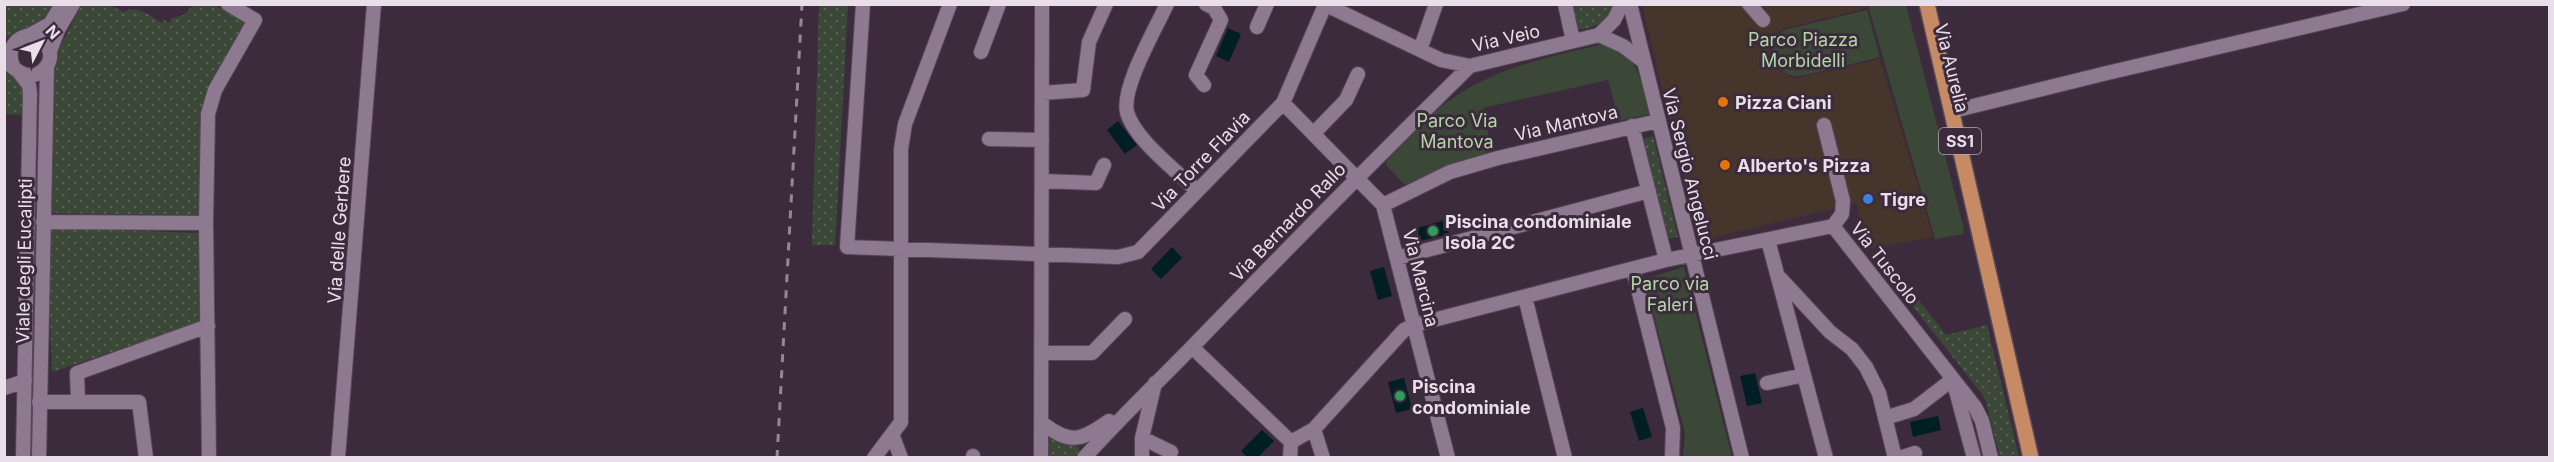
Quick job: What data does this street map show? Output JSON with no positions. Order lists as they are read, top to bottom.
{
  "streets": {
    "main road": ["Via Aurelia", "SS1"],
    "street": [
      "Via Veio",
      "Via Mantova",
      "Via Torre Flavia",
      "Via Sergio Angelucci",
      "Via Bernardo Rallo",
      "Via delle Gerbere",
      "Viale degli Eucalipti",
      "Via Tuscolo",
      "Via Marcina"
    ]
  },
  "crossings": [
    ["Via Veio", "Via Torre Flavia"],
    ["Via Veio", "Via Bernardo Rallo"],
    ["Via Mantova", "Via Sergio Angelucci"],
    ["Via Mantova", "Via Marcina"],
    ["Via Torre Flavia", "Via Marcina"],
    ["Via Sergio Angelucci", "Via Tuscolo"],
    ["Via Bernardo Rallo", "Via Marcina"],
    ["Via Tuscolo", "Via Marcina"]
  ],
  "parks": ["Parco Piazza Morbidelli", "Parco Via Mantova", "Parco via Faleri"],
  "places": [
    "Pizza Ciani",
    "Alberto's Pizza",
    "Tigre",
    "Piscina condominiale Isola 2C",
    "Piscina condominiale"
  ],
  "north": "top right"
}
